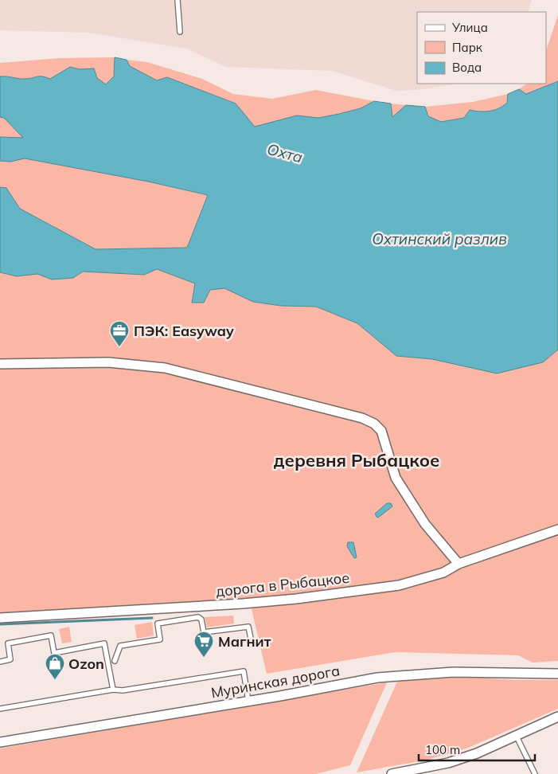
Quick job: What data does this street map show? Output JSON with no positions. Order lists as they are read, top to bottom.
{
  "streets": {
    "street": ["дорога в Рыбацкое", "Муринская дорога"]
  },
  "districts": ["деревня Рыбацкое"],
  "water": ["Охта", "Охтинский разлив"],
  "places": {
    "office": ["ПЭК: Easyway"],
    "supermarket": ["Магнит"],
    "shop": ["Ozon"]
  },
  "legend": ["Улица", "Парк", "Вода"],
  "scale_bar": "100 m"
}
